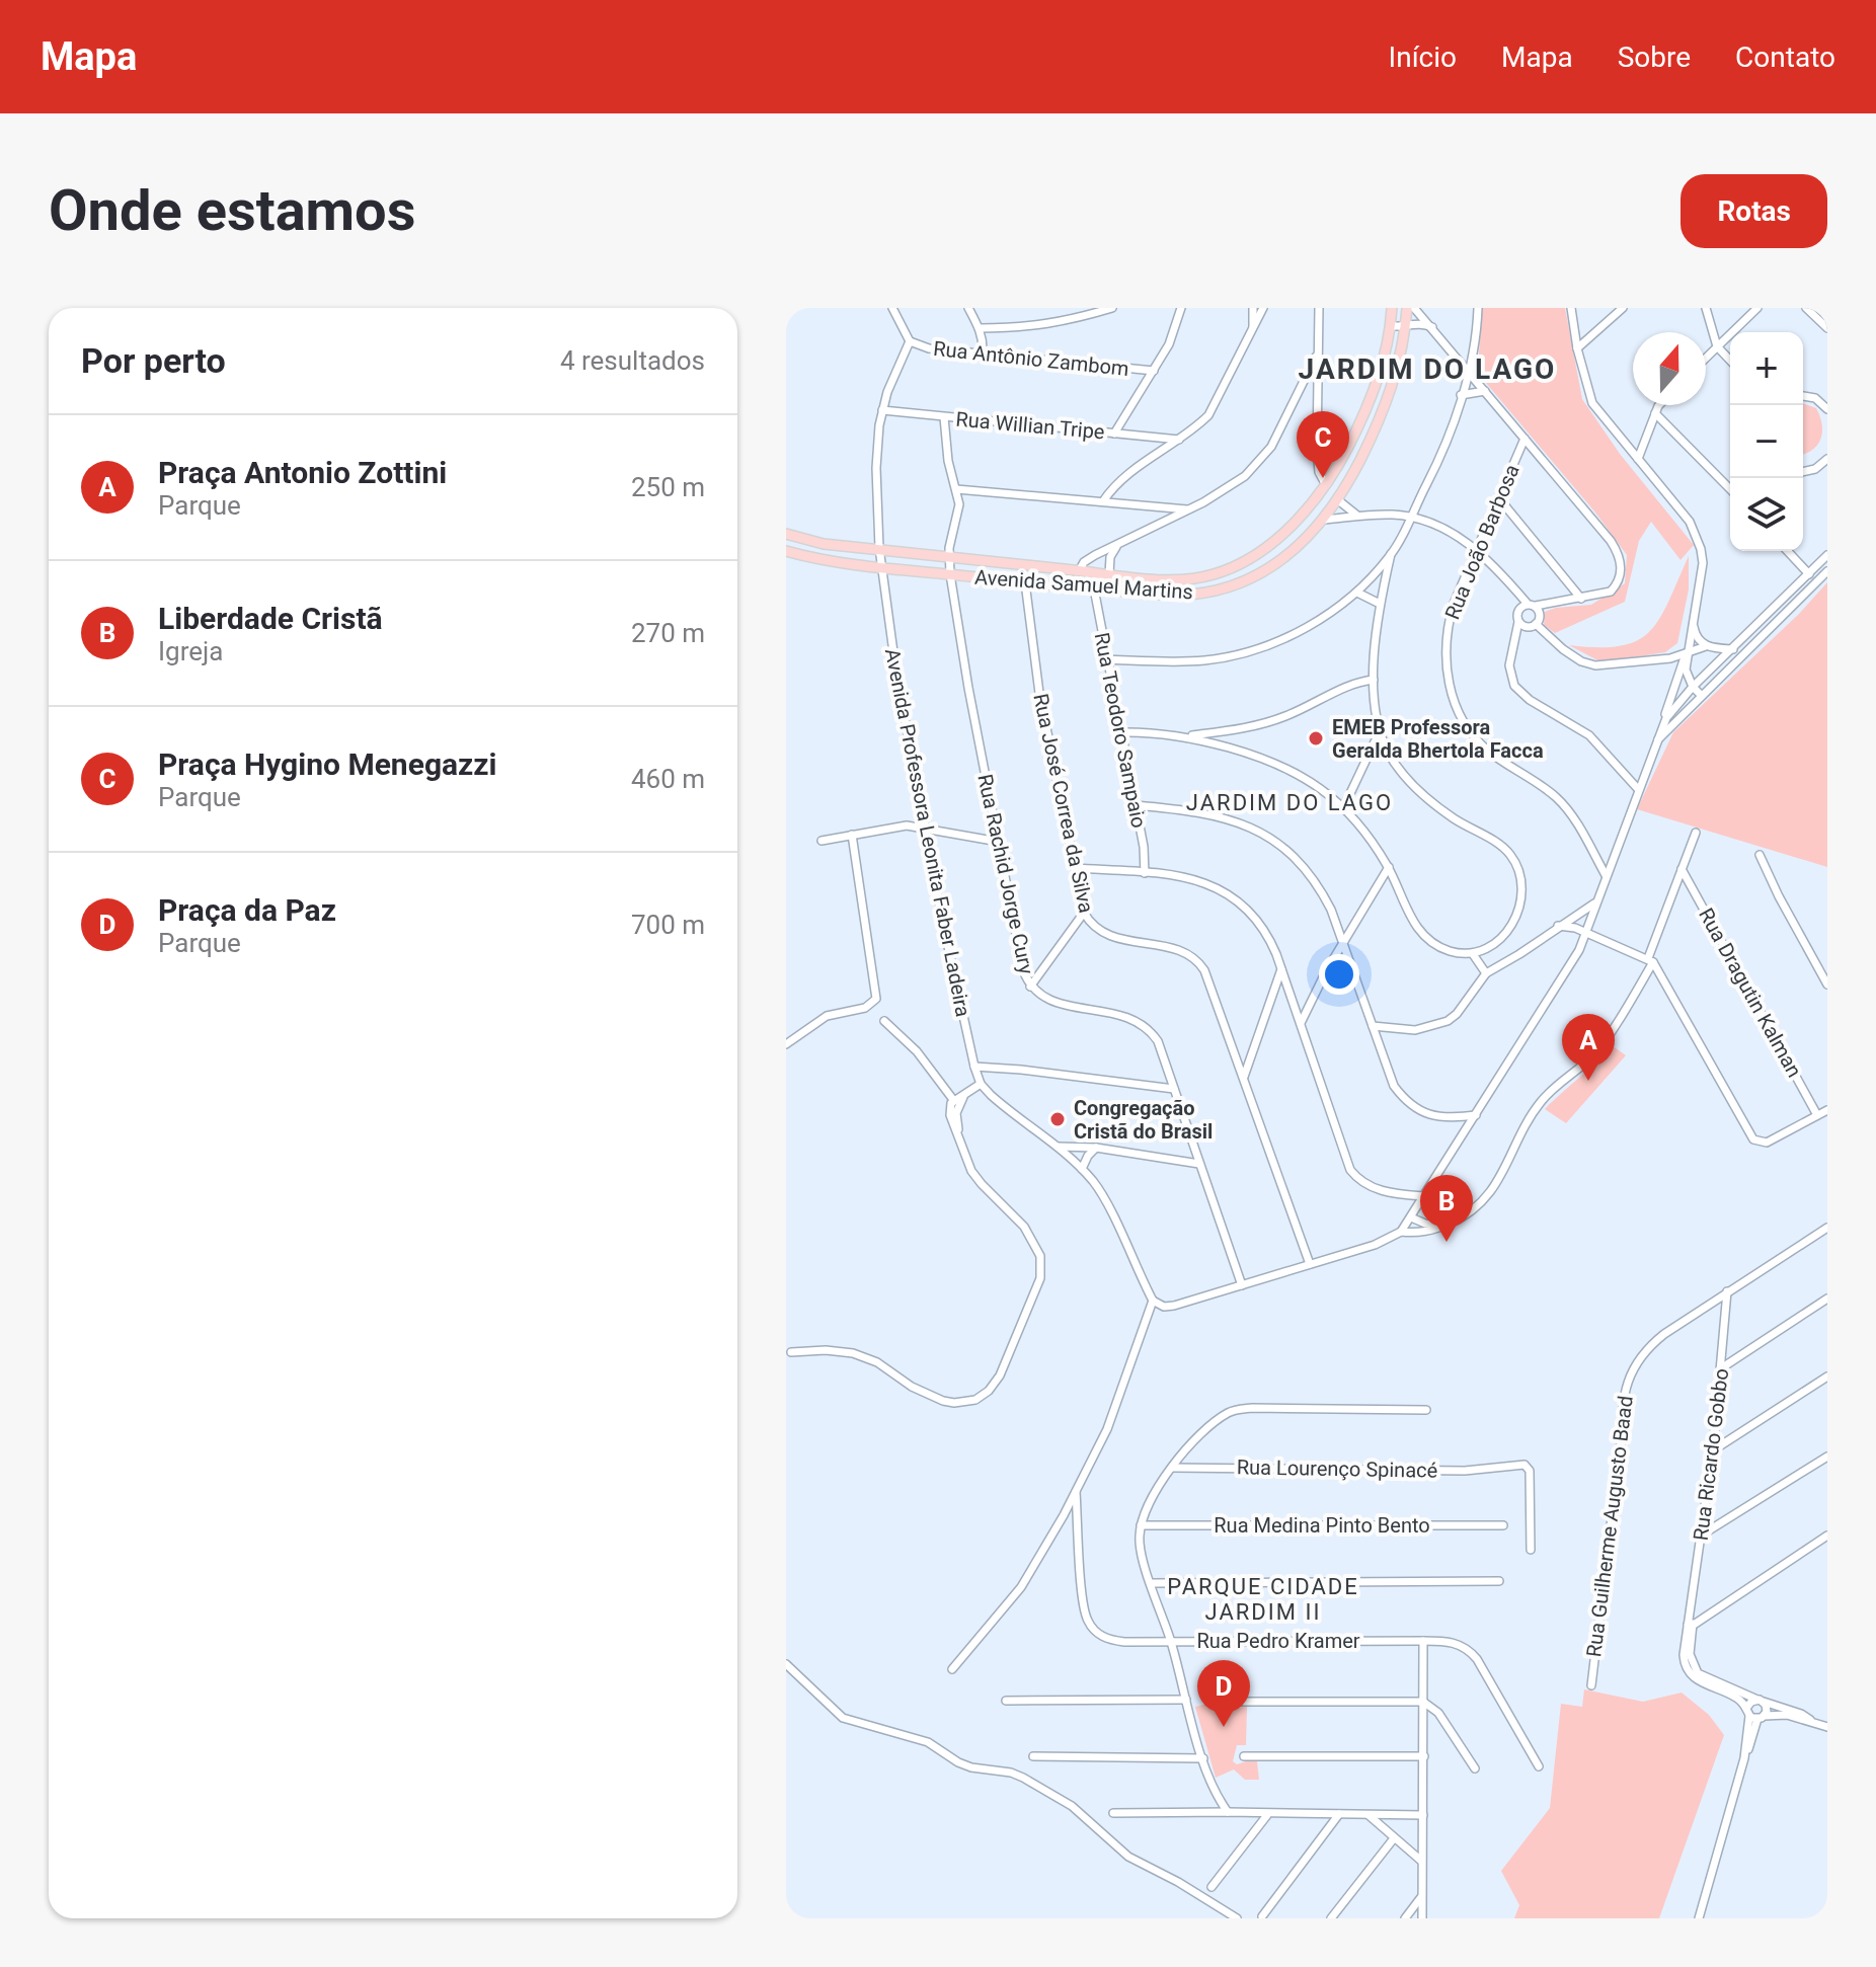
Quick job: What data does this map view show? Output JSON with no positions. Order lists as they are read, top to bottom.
{
  "streets": {
    "main road": ["Avenida Samuel Martins"],
    "street": [
      "Rua Antônio Zambom",
      "Rua Willian Tripe",
      "Rua João Barbosa",
      "Rua Teodoro Sampaio",
      "Rua José Correa da Silva",
      "Avenida Professora Leonita Faber Ladeira",
      "Rua Rachid Jorge Cury",
      "Rua Dragutin Kalman",
      "Rua Ricardo Gobbo",
      "Rua Lourenço Spinacé",
      "Rua Medina Pinto Bento",
      "Rua Guilherme Augusto Baad",
      "Rua Pedro Kramer"
    ]
  },
  "crossings": [
    ["Rua Antônio Zambom", "Avenida Professora Leonita Faber Ladeira"],
    ["Rua Willian Tripe", "Avenida Professora Leonita Faber Ladeira"],
    ["Rua Willian Tripe", "Rua Rachid Jorge Cury"],
    ["Avenida Samuel Martins", "Rua Teodoro Sampaio"],
    ["Avenida Samuel Martins", "Rua José Correa da Silva"],
    ["Avenida Samuel Martins", "Avenida Professora Leonita Faber Ladeira"],
    ["Avenida Samuel Martins", "Rua Rachid Jorge Cury"],
    ["Rua Ricardo Gobbo", "Rua Guilherme Augusto Baad"]
  ],
  "districts": ["JARDIM DO LAGO", "JARDIM DO LAGO", "PARQUE CIDADE JARDIM II"],
  "places": ["EMEB Professora Geralda Bhertola Facca", "Congregação Cristã do Brasil"],
  "north": "top",
  "page": {
    "header": "Mapa",
    "nav": [
      "Início",
      "Mapa",
      "Sobre",
      "Contato"
    ],
    "buttons": "Rotas",
    "title": "Onde estamos",
    "heading": ["Por perto", "4 resultados"],
    "map_buttons": ["+", "−"],
    "pins": [
      "C",
      "A",
      "B",
      "D"
    ],
    "list": [
      {
        "mark": "A",
        "name": "Praça Antonio Zottini",
        "note": "Parque",
        "value": "250 m"
      },
      {
        "mark": "B",
        "name": "Liberdade Cristã",
        "note": "Igreja",
        "value": "270 m"
      },
      {
        "mark": "C",
        "name": "Praça Hygino Menegazzi",
        "note": "Parque",
        "value": "460 m"
      },
      {
        "mark": "D",
        "name": "Praça da Paz",
        "note": "Parque",
        "value": "700 m"
      }
    ]
  }
}
